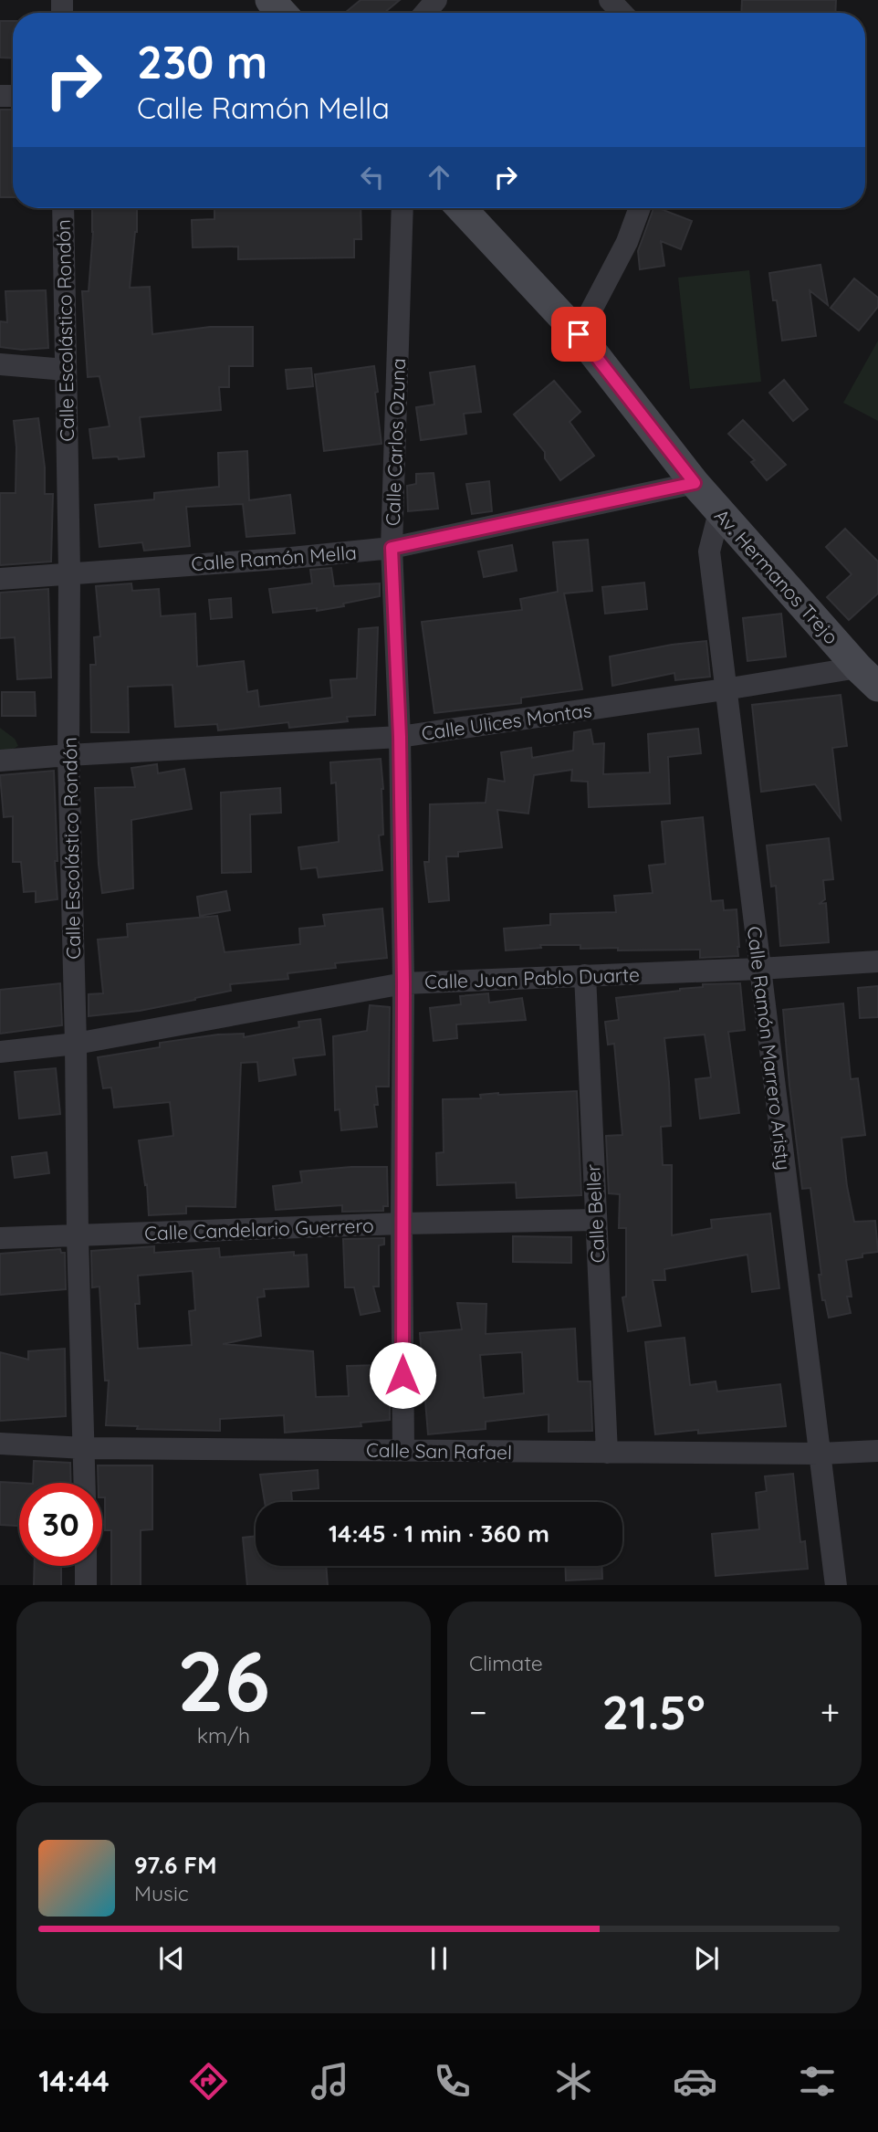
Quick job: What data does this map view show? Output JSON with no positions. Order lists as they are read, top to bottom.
{
  "streets": {
    "main road": ["Av. Hermanos Trejo"],
    "street": [
      "Calle Escolástico Rondón",
      "Calle Carlos Ozuna",
      "Calle Ramón Mella",
      "Calle Ulices Montas",
      "Calle Juan Pablo Duarte",
      "Calle Ramón Marrero Aristy",
      "Calle Beller",
      "Calle Candelario Guerrero",
      "Calle San Rafael"
    ]
  },
  "crossings": [
    ["Calle Escolástico Rondón", "Calle Ramón Mella"],
    ["Calle Escolástico Rondón", "Calle Ulices Montas"],
    ["Calle Escolástico Rondón", "Calle Juan Pablo Duarte"],
    ["Calle Escolástico Rondón", "Calle Candelario Guerrero"],
    ["Calle Escolástico Rondón", "Calle San Rafael"],
    ["Calle Carlos Ozuna", "Calle Ramón Mella"],
    ["Calle Carlos Ozuna", "Calle Ulices Montas"],
    ["Calle Carlos Ozuna", "Calle Juan Pablo Duarte"],
    ["Calle Carlos Ozuna", "Calle Candelario Guerrero"],
    ["Calle Carlos Ozuna", "Calle San Rafael"],
    ["Calle Ramón Mella", "Av. Hermanos Trejo"],
    ["Av. Hermanos Trejo", "Calle Ulices Montas"],
    ["Av. Hermanos Trejo", "Calle Ramón Marrero Aristy"],
    ["Calle Ulices Montas", "Calle Ramón Marrero Aristy"],
    ["Calle Juan Pablo Duarte", "Calle Ramón Marrero Aristy"],
    ["Calle Juan Pablo Duarte", "Calle Beller"],
    ["Calle Ramón Marrero Aristy", "Calle San Rafael"],
    ["Calle Beller", "Calle Candelario Guerrero"],
    ["Calle Beller", "Calle San Rafael"]
  ],
  "page": {
    "turn": ["230 m", "Calle Ramón Mella"],
    "limit": "30",
    "trip": "14:45 · 1 min · 360 m",
    "tile": [
      ["26", "km/h"],
      "Climate"
    ],
    "heat": ["−", "21.5°", "+"],
    "song": ["97.6 FM", "Music"],
    "tabs": "14:44"
  }
}
